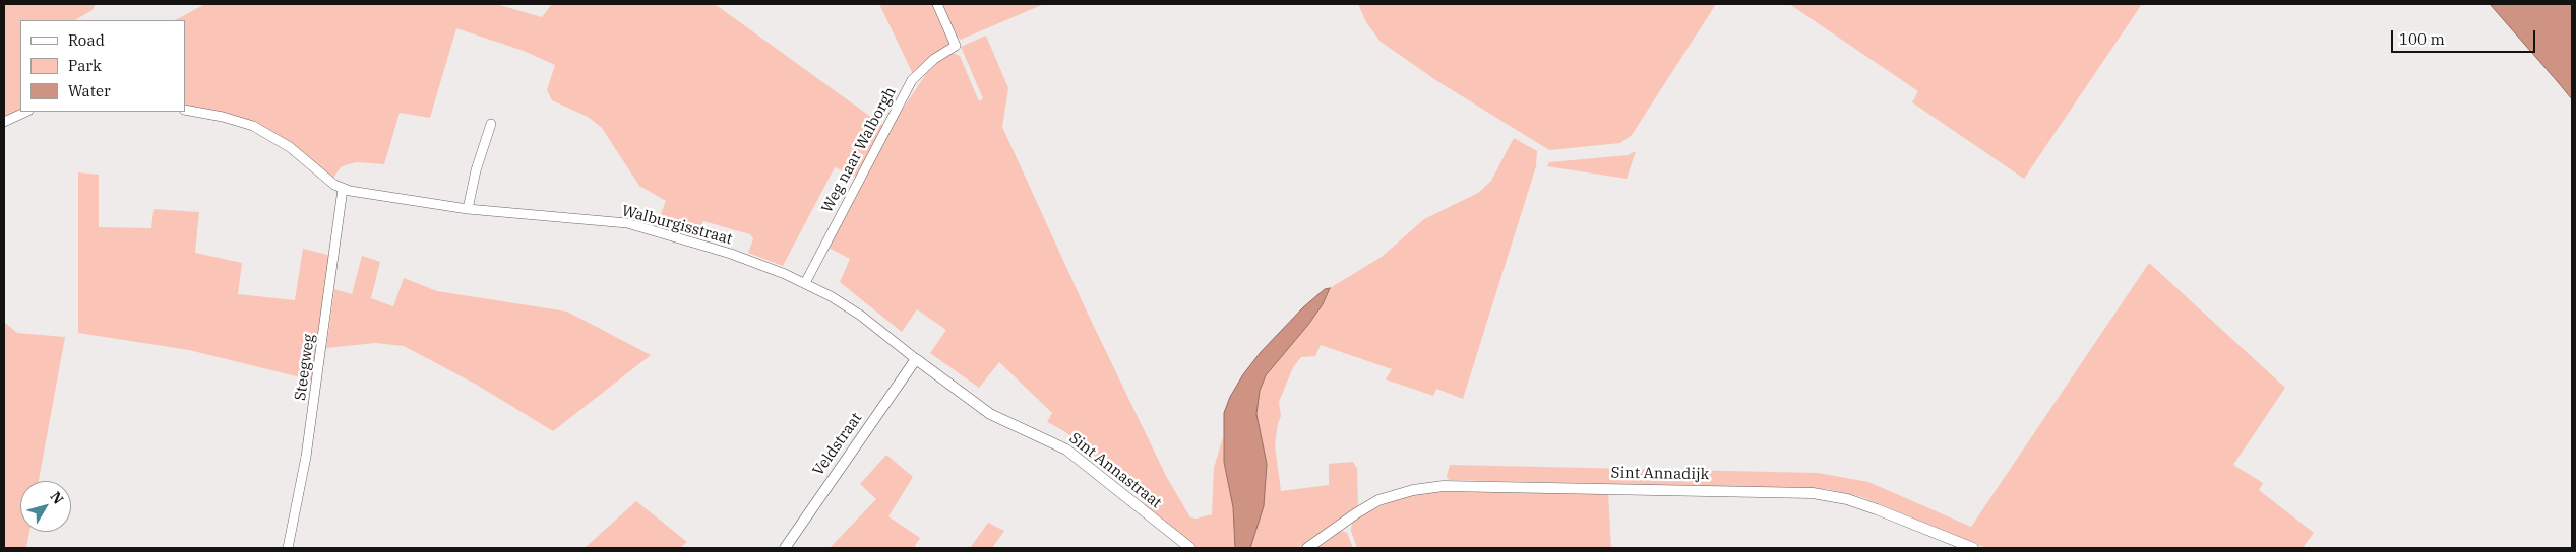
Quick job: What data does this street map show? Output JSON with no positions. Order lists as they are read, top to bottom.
{
  "streets": {
    "street": [
      "Weg naar Walborgh",
      "Walburgisstraat",
      "Steegweg",
      "Veldstraat",
      "Sint Annastraat",
      "Sint Annadijk"
    ]
  },
  "crossings": [
    ["Weg naar Walborgh", "Walburgisstraat"],
    ["Walburgisstraat", "Steegweg"],
    ["Walburgisstraat", "Veldstraat"],
    ["Walburgisstraat", "Sint Annastraat"],
    ["Veldstraat", "Sint Annastraat"]
  ],
  "legend": ["Road", "Park", "Water"],
  "scale_bar": "100 m",
  "north": "top right"
}
